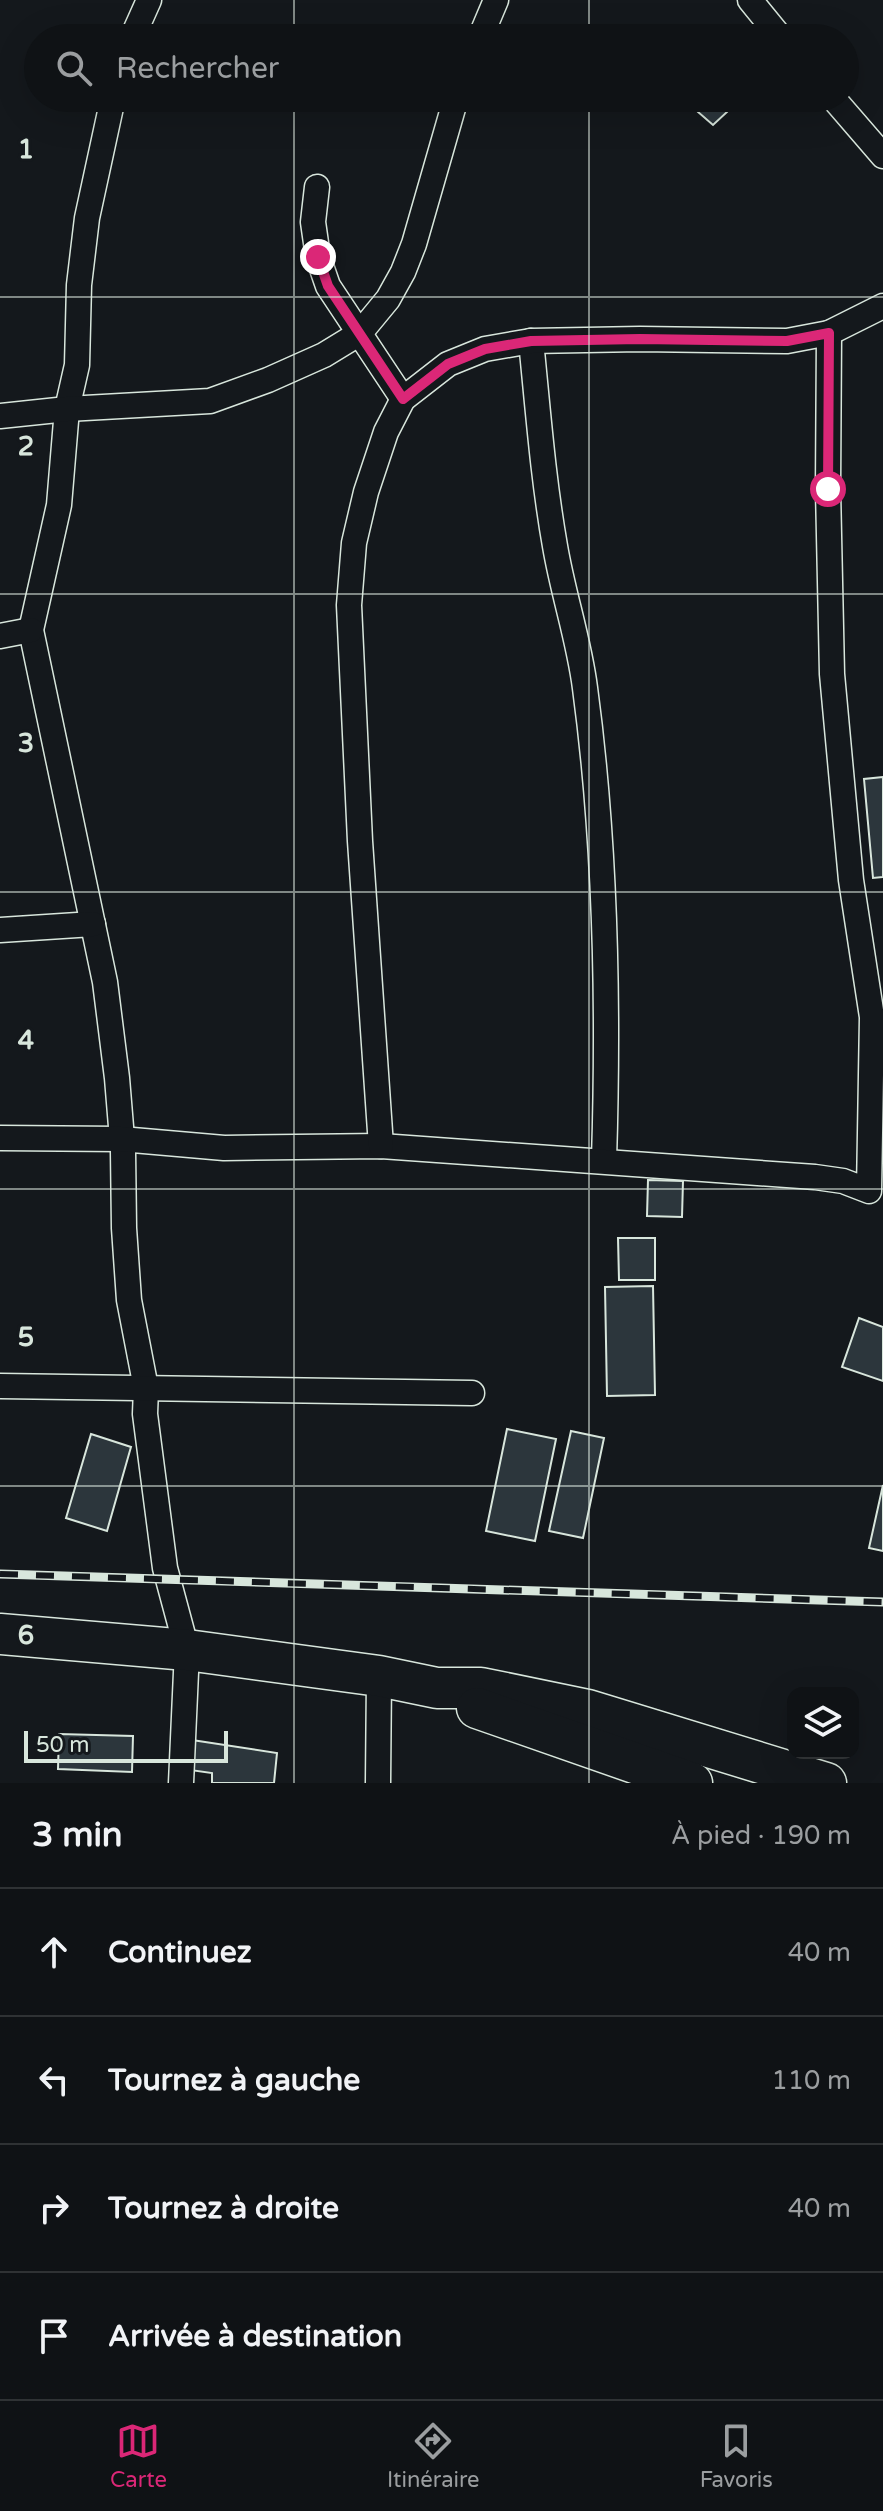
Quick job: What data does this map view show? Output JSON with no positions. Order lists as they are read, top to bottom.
{
  "scale_bar": "50 m",
  "page": {
    "search": "Rechercher",
    "scale": "50 m",
    "heading": ["3 min", "À pied · 190 m"],
    "list": [
      ["Continuez", "40 m"],
      ["Tournez à gauche", "110 m"],
      ["Tournez à droite", "40 m"],
      "Arrivée à destination"
    ],
    "nav": ["Carte", "Itinéraire", "Favoris"]
  },
  "grid": {
    "rows": [
      "1",
      "2",
      "3",
      "4",
      "5",
      "6"
    ]
  }
}
